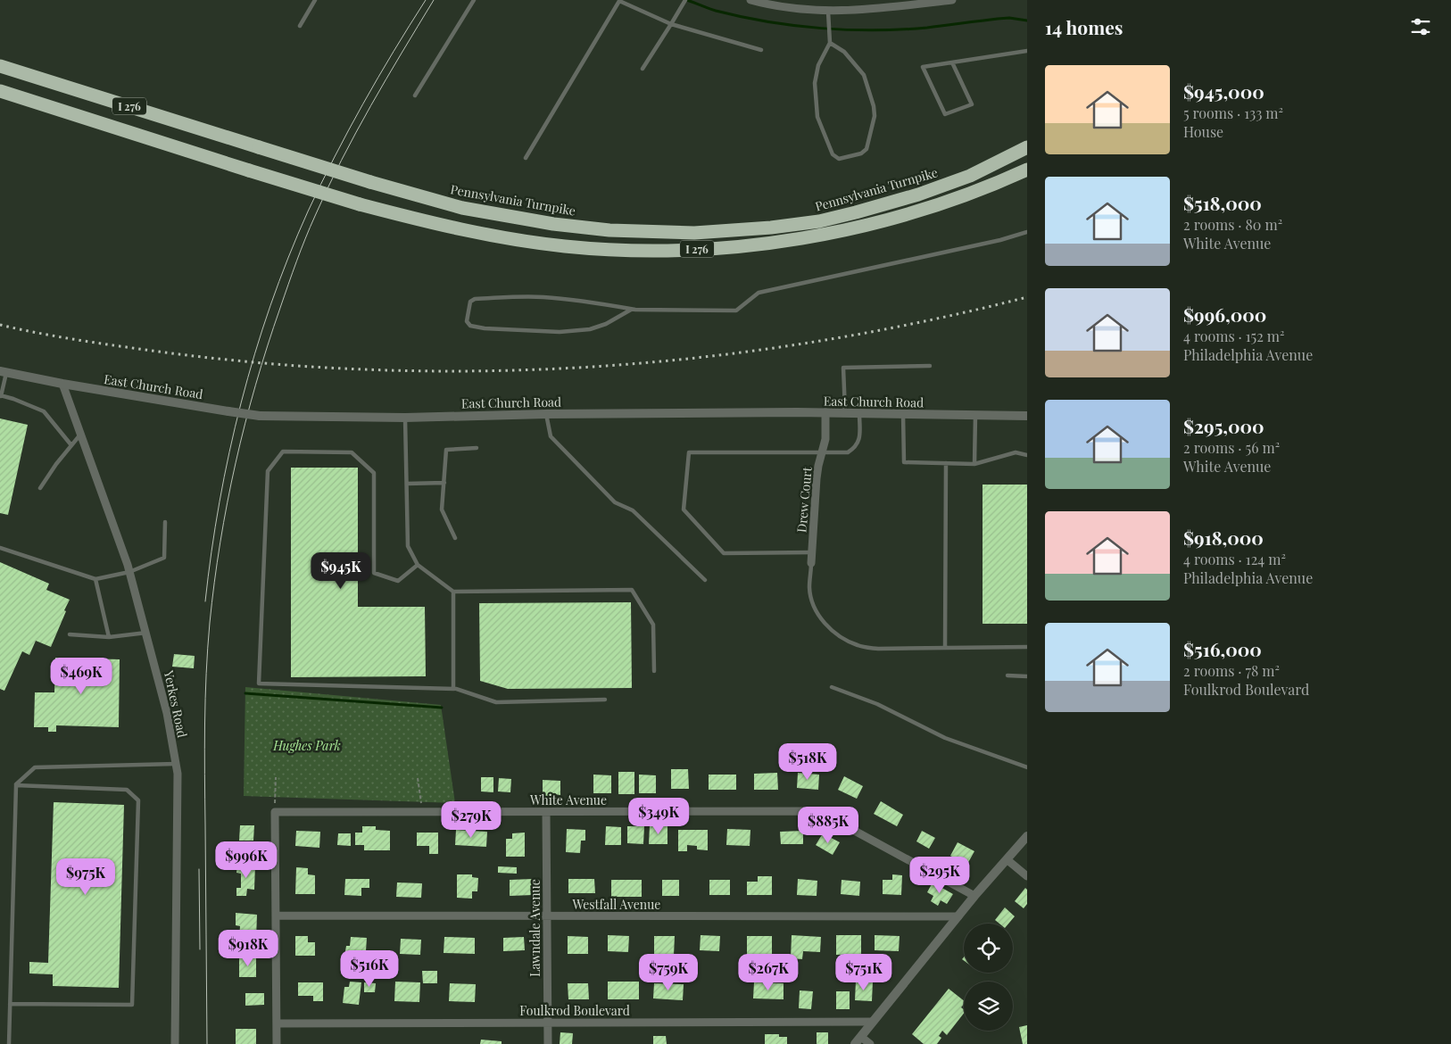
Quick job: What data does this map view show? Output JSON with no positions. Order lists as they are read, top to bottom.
{
  "streets": {
    "highway": ["I 276", "Pennsylvania Turnpike"],
    "street": [
      "East Church Road",
      "Drew Court",
      "Yerkes Road",
      "White Avenue",
      "Westfall Avenue",
      "Lawndale Avenue",
      "Foulkrod Boulevard"
    ]
  },
  "crossings": [
    ["East Church Road", "Drew Court"],
    ["East Church Road", "Yerkes Road"],
    ["White Avenue", "Lawndale Avenue"],
    ["Westfall Avenue", "Lawndale Avenue"],
    ["Lawndale Avenue", "Foulkrod Boulevard"]
  ],
  "parks": ["Hughes Park"],
  "page": {
    "heading": "14 homes",
    "list": [
      {
        "name": "$945,000",
        "note": "5 rooms · 133 m² · House"
      },
      {
        "name": "$518,000",
        "note": "2 rooms · 80 m² · White Avenue"
      },
      {
        "name": "$996,000",
        "note": "4 rooms · 152 m² · Philadelphia Avenue"
      },
      {
        "name": "$295,000",
        "note": "2 rooms · 56 m² · White Avenue"
      },
      {
        "name": "$918,000",
        "note": "4 rooms · 124 m² · Philadelphia Avenue"
      },
      {
        "name": "$516,000",
        "note": "2 rooms · 78 m² · Foulkrod Boulevard"
      }
    ],
    "price": [
      "$945K",
      "$469K",
      "$518K",
      "$349K",
      "$279K",
      "$885K",
      "$996K",
      "$295K",
      "$975K",
      "$918K",
      "$516K",
      "$759K",
      "$267K",
      "$751K"
    ]
  }
}
